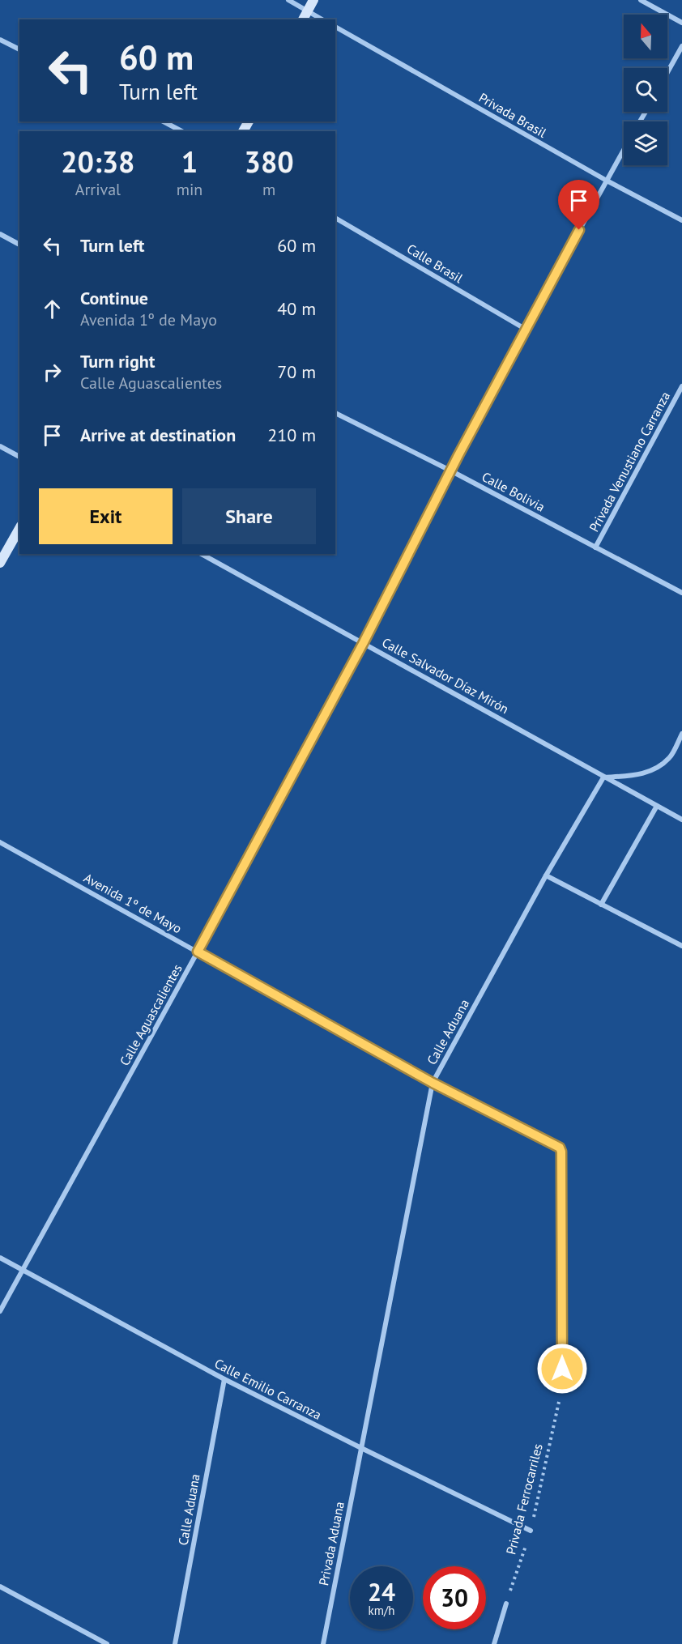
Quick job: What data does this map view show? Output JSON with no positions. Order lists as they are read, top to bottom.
{
  "streets": {
    "street": [
      "Privada Brasil",
      "Calle Brasil",
      "Privada Venustiano Carranza",
      "Calle Bolivia",
      "Calle Salvador Díaz Mirón",
      "Avenida 1º de Mayo",
      "Calle Aguascalientes",
      "Calle Aduana",
      "Calle Emilio Carranza",
      "Privada Aduana"
    ],
    "path": ["Privada Ferrocarriles"]
  },
  "crossings": [
    ["Privada Brasil", "Calle Aguascalientes"],
    ["Calle Brasil", "Calle Aguascalientes"],
    ["Privada Venustiano Carranza", "Calle Bolivia"],
    ["Calle Bolivia", "Calle Aguascalientes"],
    ["Calle Salvador Díaz Mirón", "Calle Aguascalientes"],
    ["Calle Salvador Díaz Mirón", "Calle Aduana"],
    ["Avenida 1º de Mayo", "Calle Aguascalientes"],
    ["Avenida 1º de Mayo", "Calle Aduana"],
    ["Avenida 1º de Mayo", "Privada Ferrocarriles"],
    ["Calle Aguascalientes", "Calle Emilio Carranza"],
    ["Calle Aduana", "Calle Emilio Carranza"],
    ["Calle Aduana", "Privada Aduana"],
    ["Calle Emilio Carranza", "Privada Ferrocarriles"],
    ["Calle Emilio Carranza", "Privada Aduana"]
  ],
  "north": "top",
  "page": {
    "turn": ["60 m", "Turn left"],
    "eta": [
      "20:38",
      "Arrival",
      "1",
      "min",
      "380",
      "m"
    ],
    "list": [
      {
        "name": "Turn left",
        "value": "60 m"
      },
      {
        "name": "Continue",
        "note": "Avenida 1º de Mayo",
        "value": "40 m"
      },
      {
        "name": "Turn right",
        "note": "Calle Aguascalientes",
        "value": "70 m"
      },
      {
        "name": "Arrive at destination",
        "value": "210 m"
      }
    ],
    "buttons": ["Exit", "Share"],
    "speed": "24 km/h",
    "limit": "30"
  }
}
